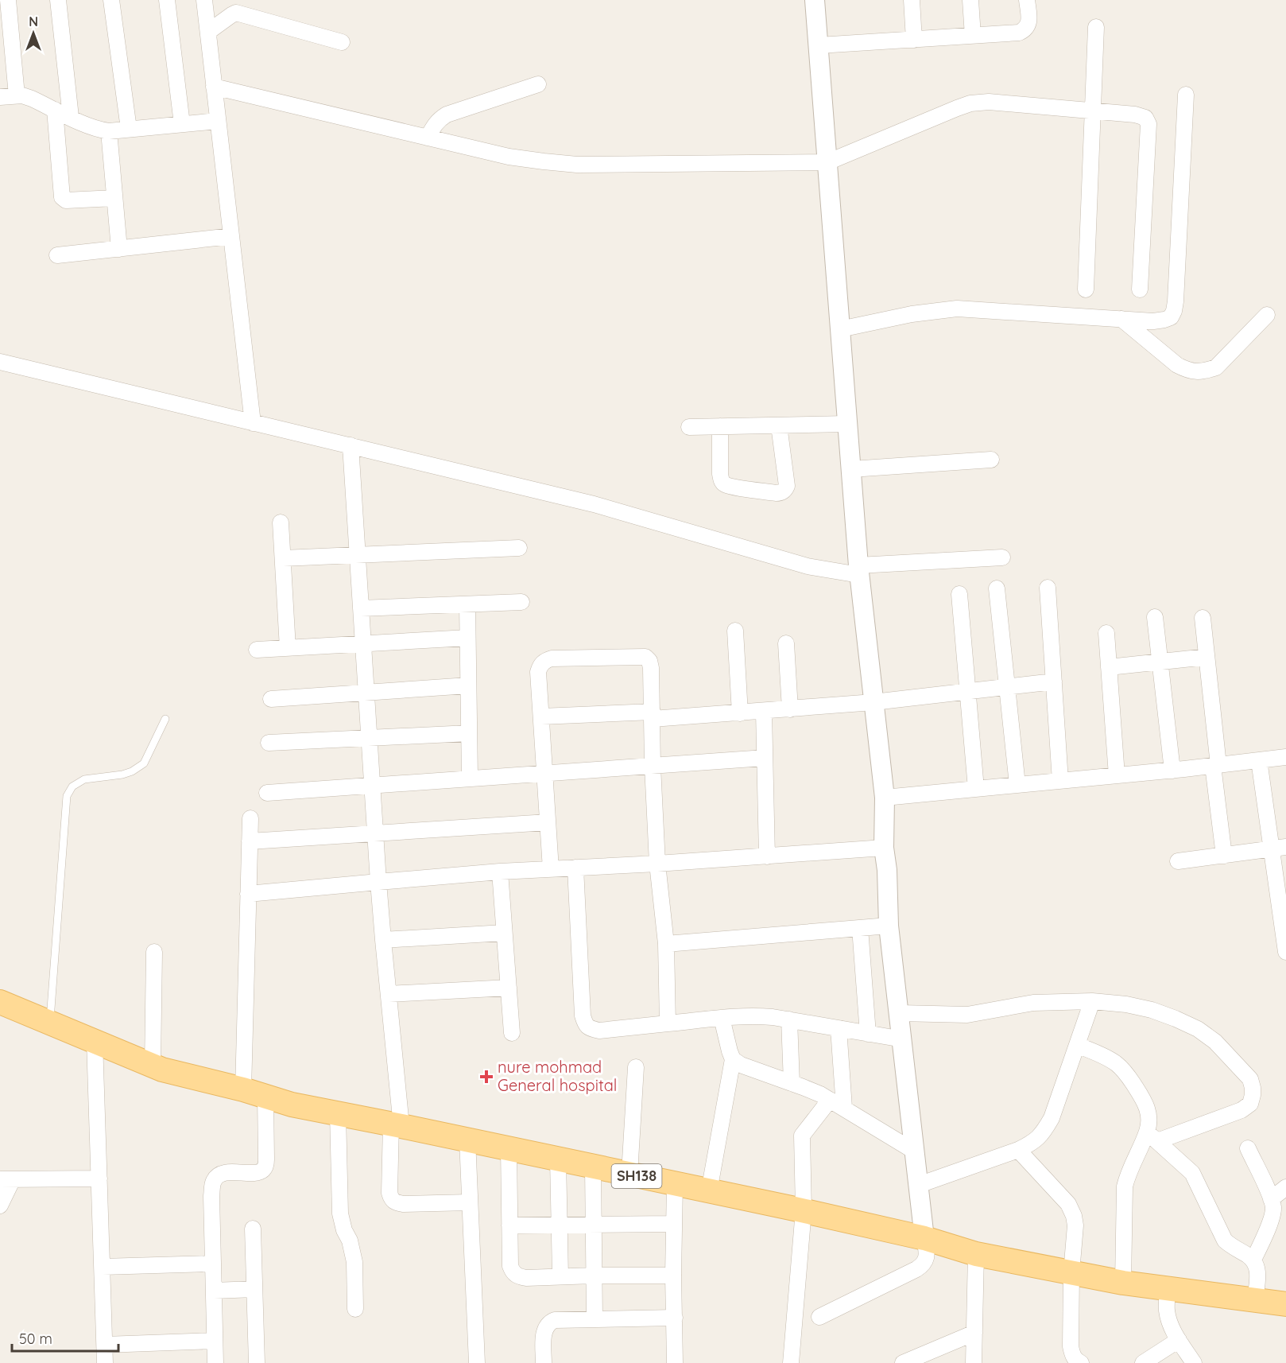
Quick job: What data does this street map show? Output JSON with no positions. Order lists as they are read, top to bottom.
{
  "streets": {
    "main road": ["SH138"]
  },
  "places": {
    "health": ["nure mohmad General hospital"]
  },
  "scale_bar": "50 m",
  "north": "top"
}
